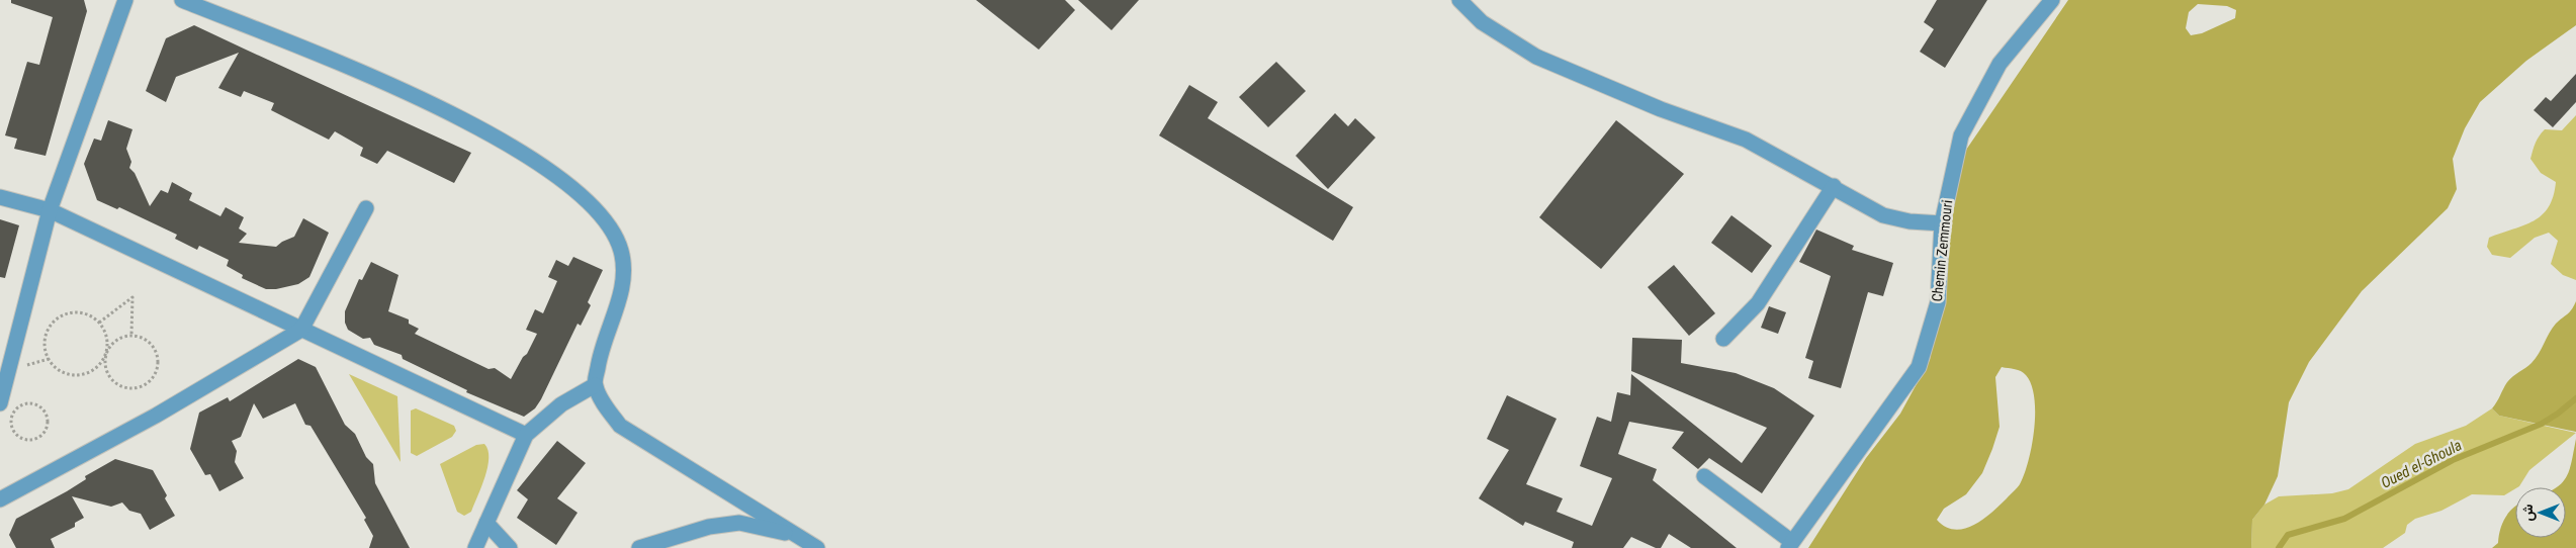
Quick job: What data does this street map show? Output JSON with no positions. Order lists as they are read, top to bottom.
{
  "streets": {
    "street": ["Chemin Zemmouri"]
  },
  "water": ["Oued el-Ghoula"],
  "north": "left"
}
